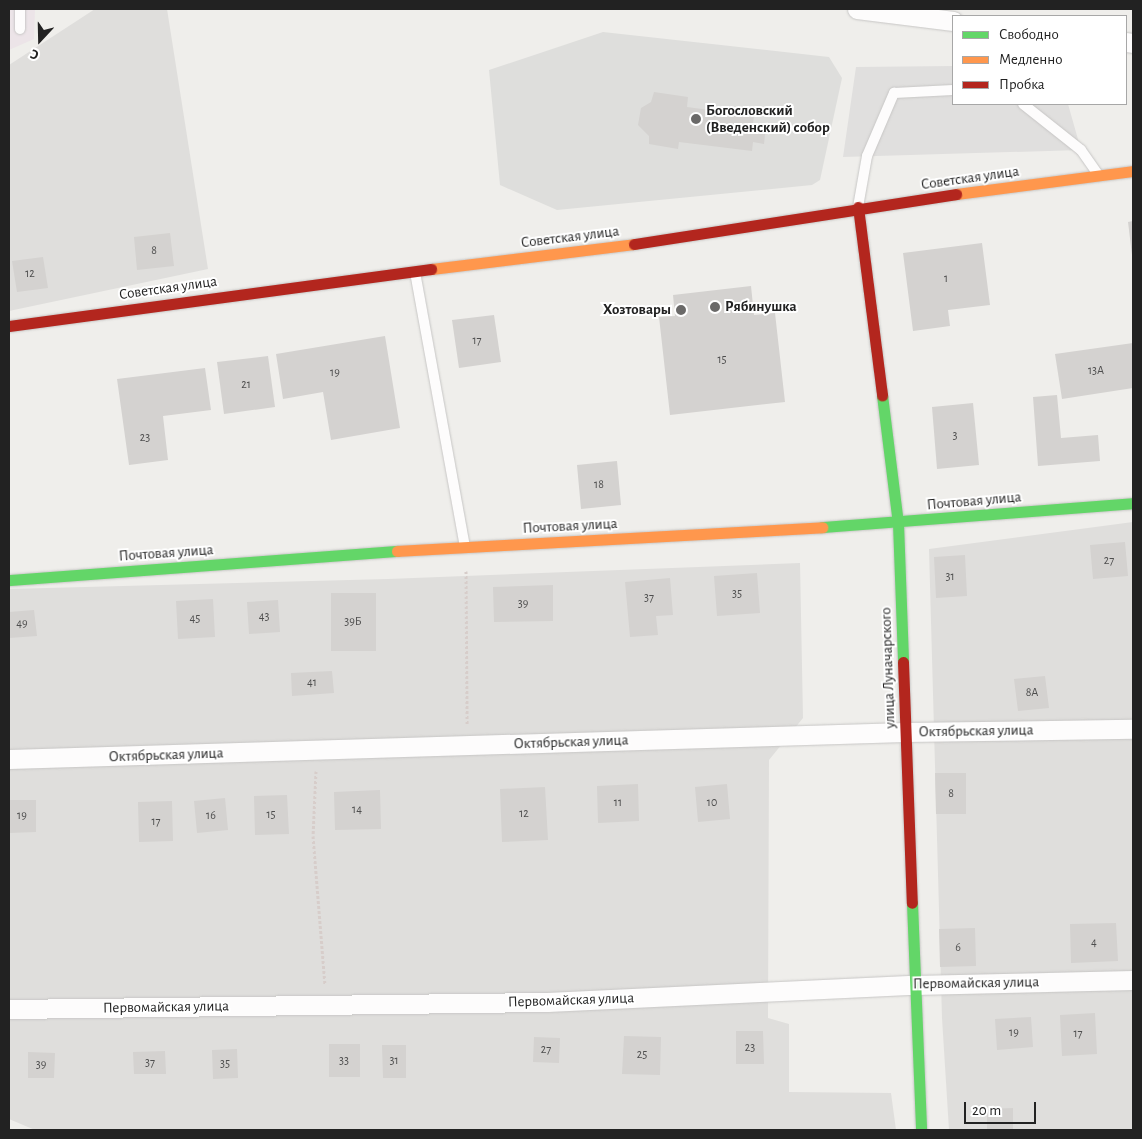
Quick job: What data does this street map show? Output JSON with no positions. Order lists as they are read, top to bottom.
{
  "streets": {
    "street": [
      "Советская улица",
      "Почтовая улица",
      "улица Луначарского",
      "Октябрьская улица",
      "Первомайская улица"
    ]
  },
  "crossings": [
    ["Советская улица", "улица Луначарского"],
    ["Почтовая улица", "улица Луначарского"],
    ["улица Луначарского", "Октябрьская улица"],
    ["улица Луначарского", "Первомайская улица"]
  ],
  "places": ["Богословский (Введенский) собор", "Рябинушка", "Хозтовары"],
  "house_numbers": [
    "8",
    "12",
    "1",
    "17",
    "15",
    "13А",
    "19",
    "21",
    "3",
    "23",
    "18",
    "27",
    "31",
    "35",
    "37",
    "39",
    "43",
    "45",
    "39Б",
    "49",
    "41",
    "8А",
    "8",
    "11",
    "10",
    "14",
    "12",
    "15",
    "19",
    "16",
    "17",
    "4",
    "6",
    "19",
    "17",
    "23",
    "27",
    "25",
    "33",
    "31",
    "37",
    "35",
    "39"
  ],
  "legend": ["Свободно", "Медленно", "Пробка"],
  "scale_bar": "20 m",
  "north": "bottom"
}
